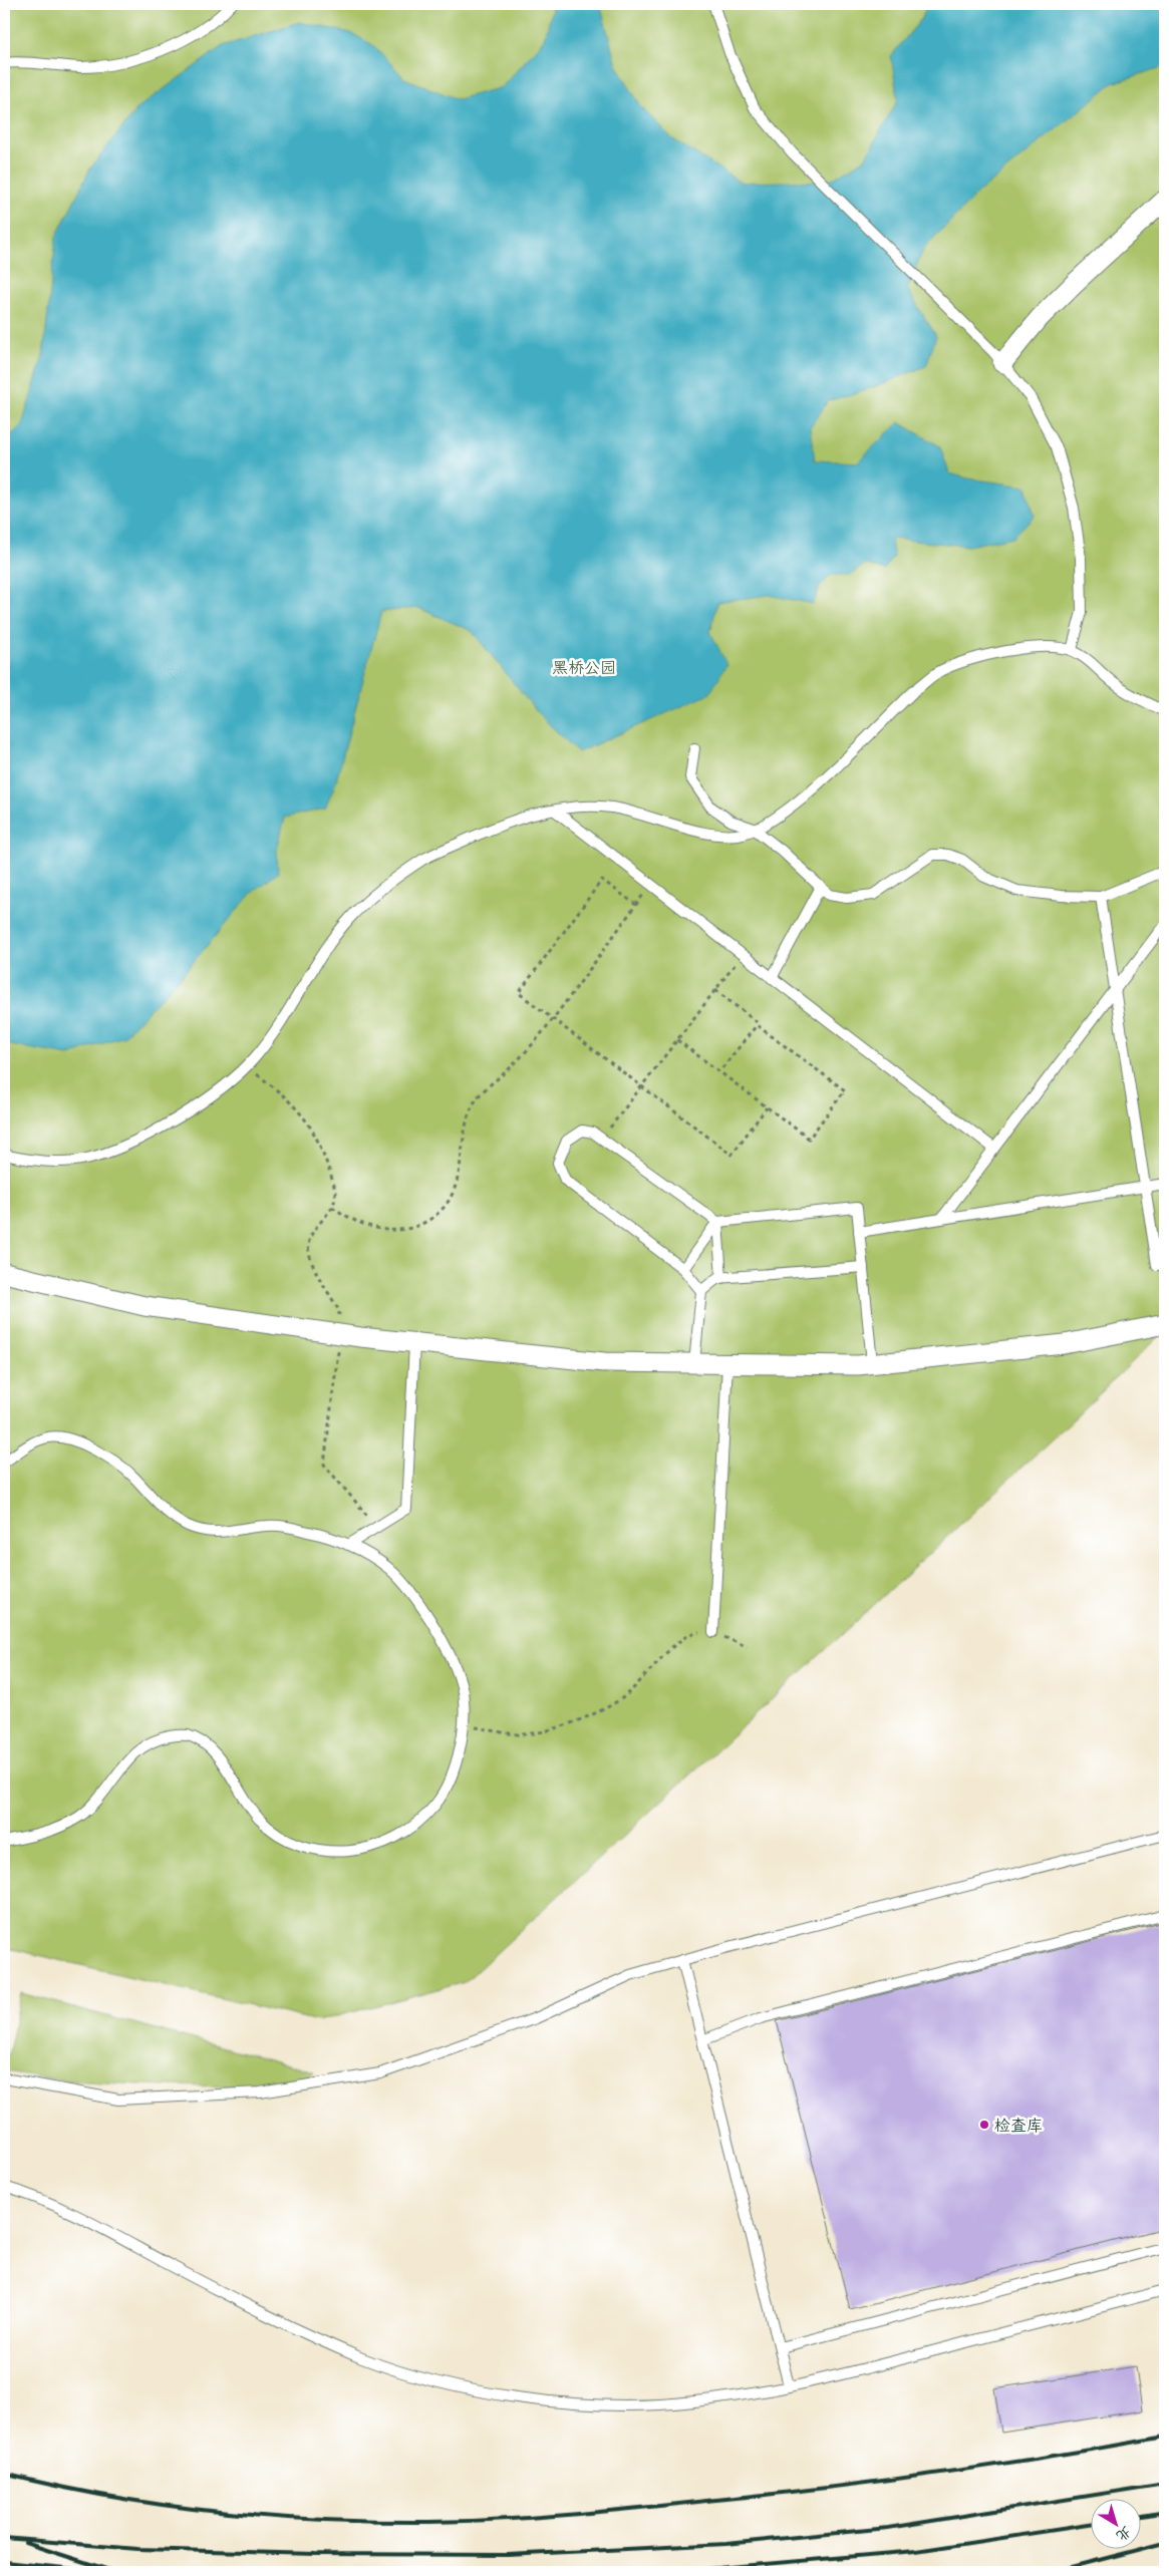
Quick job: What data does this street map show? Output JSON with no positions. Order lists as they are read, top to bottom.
{
  "parks": ["黑桥公园"],
  "places": ["检查库"],
  "north": "bottom right"
}
